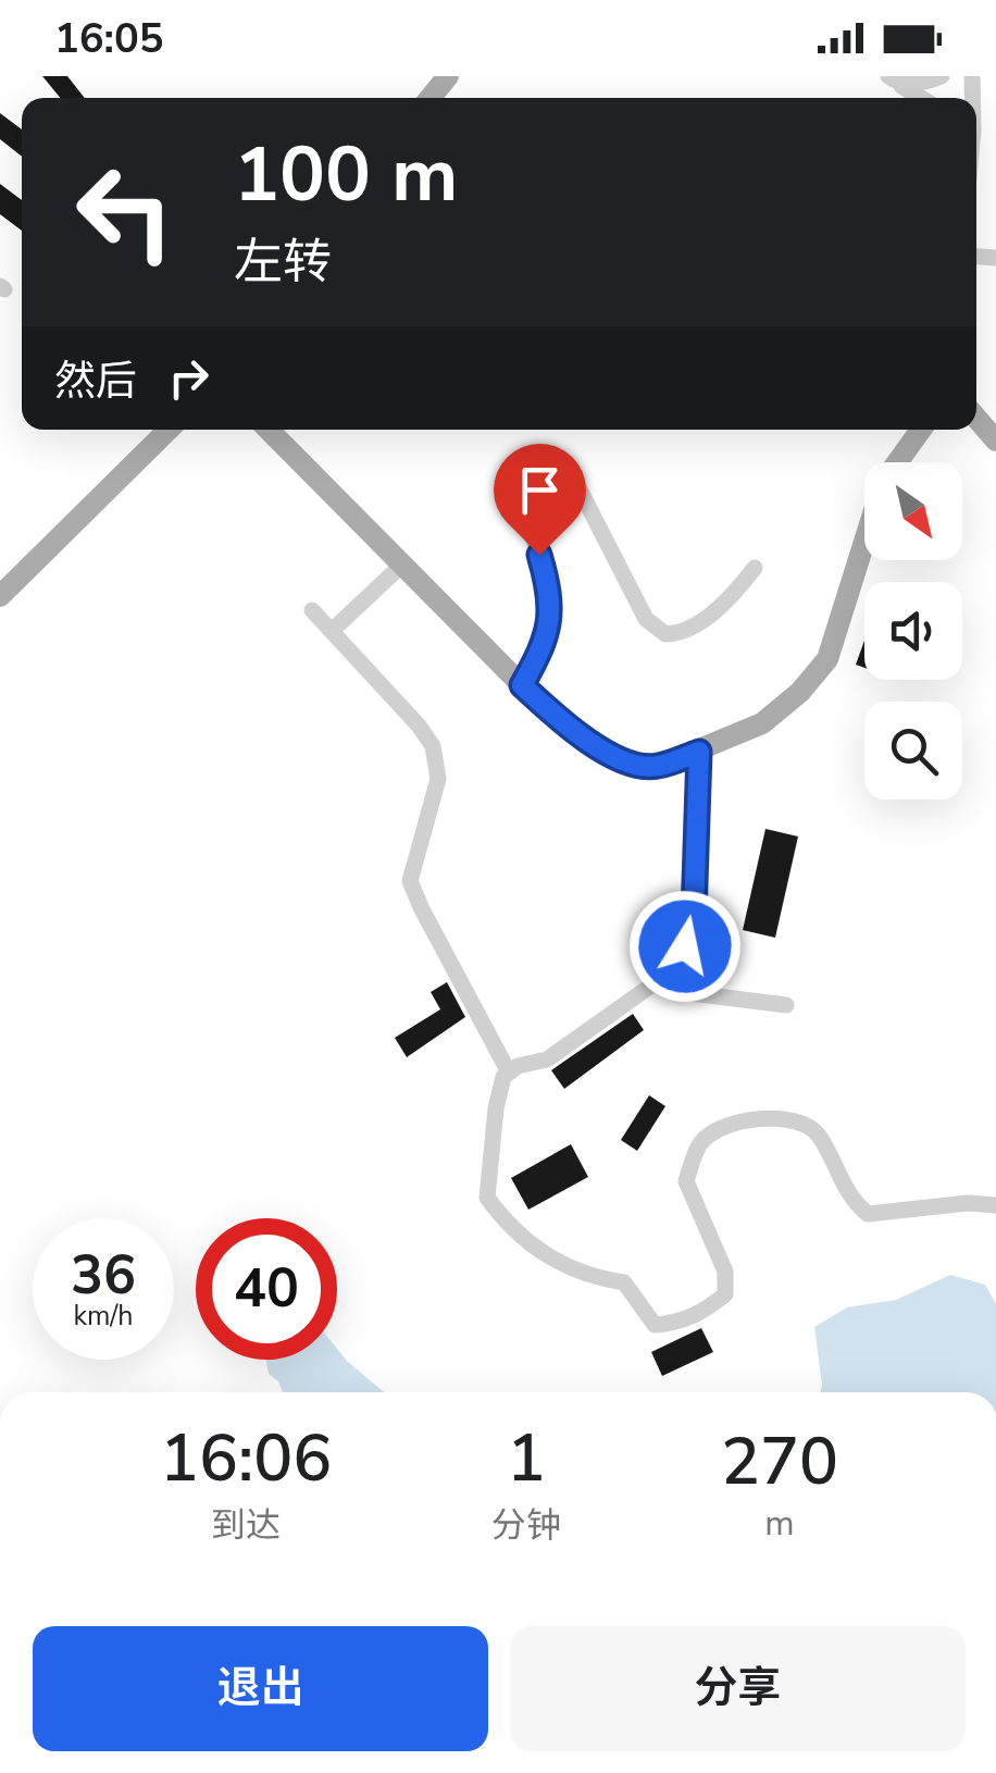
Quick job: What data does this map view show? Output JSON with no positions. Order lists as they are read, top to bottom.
{
  "north": "bottom right",
  "page": {
    "status": "16:05",
    "turn": ["100 m", "左转"],
    "then": "然后",
    "speed": "36 km/h",
    "limit": "40",
    "eta": [
      "16:06",
      "到达",
      "1",
      "分钟",
      "270",
      "m"
    ],
    "buttons": ["退出", "分享"]
  }
}
